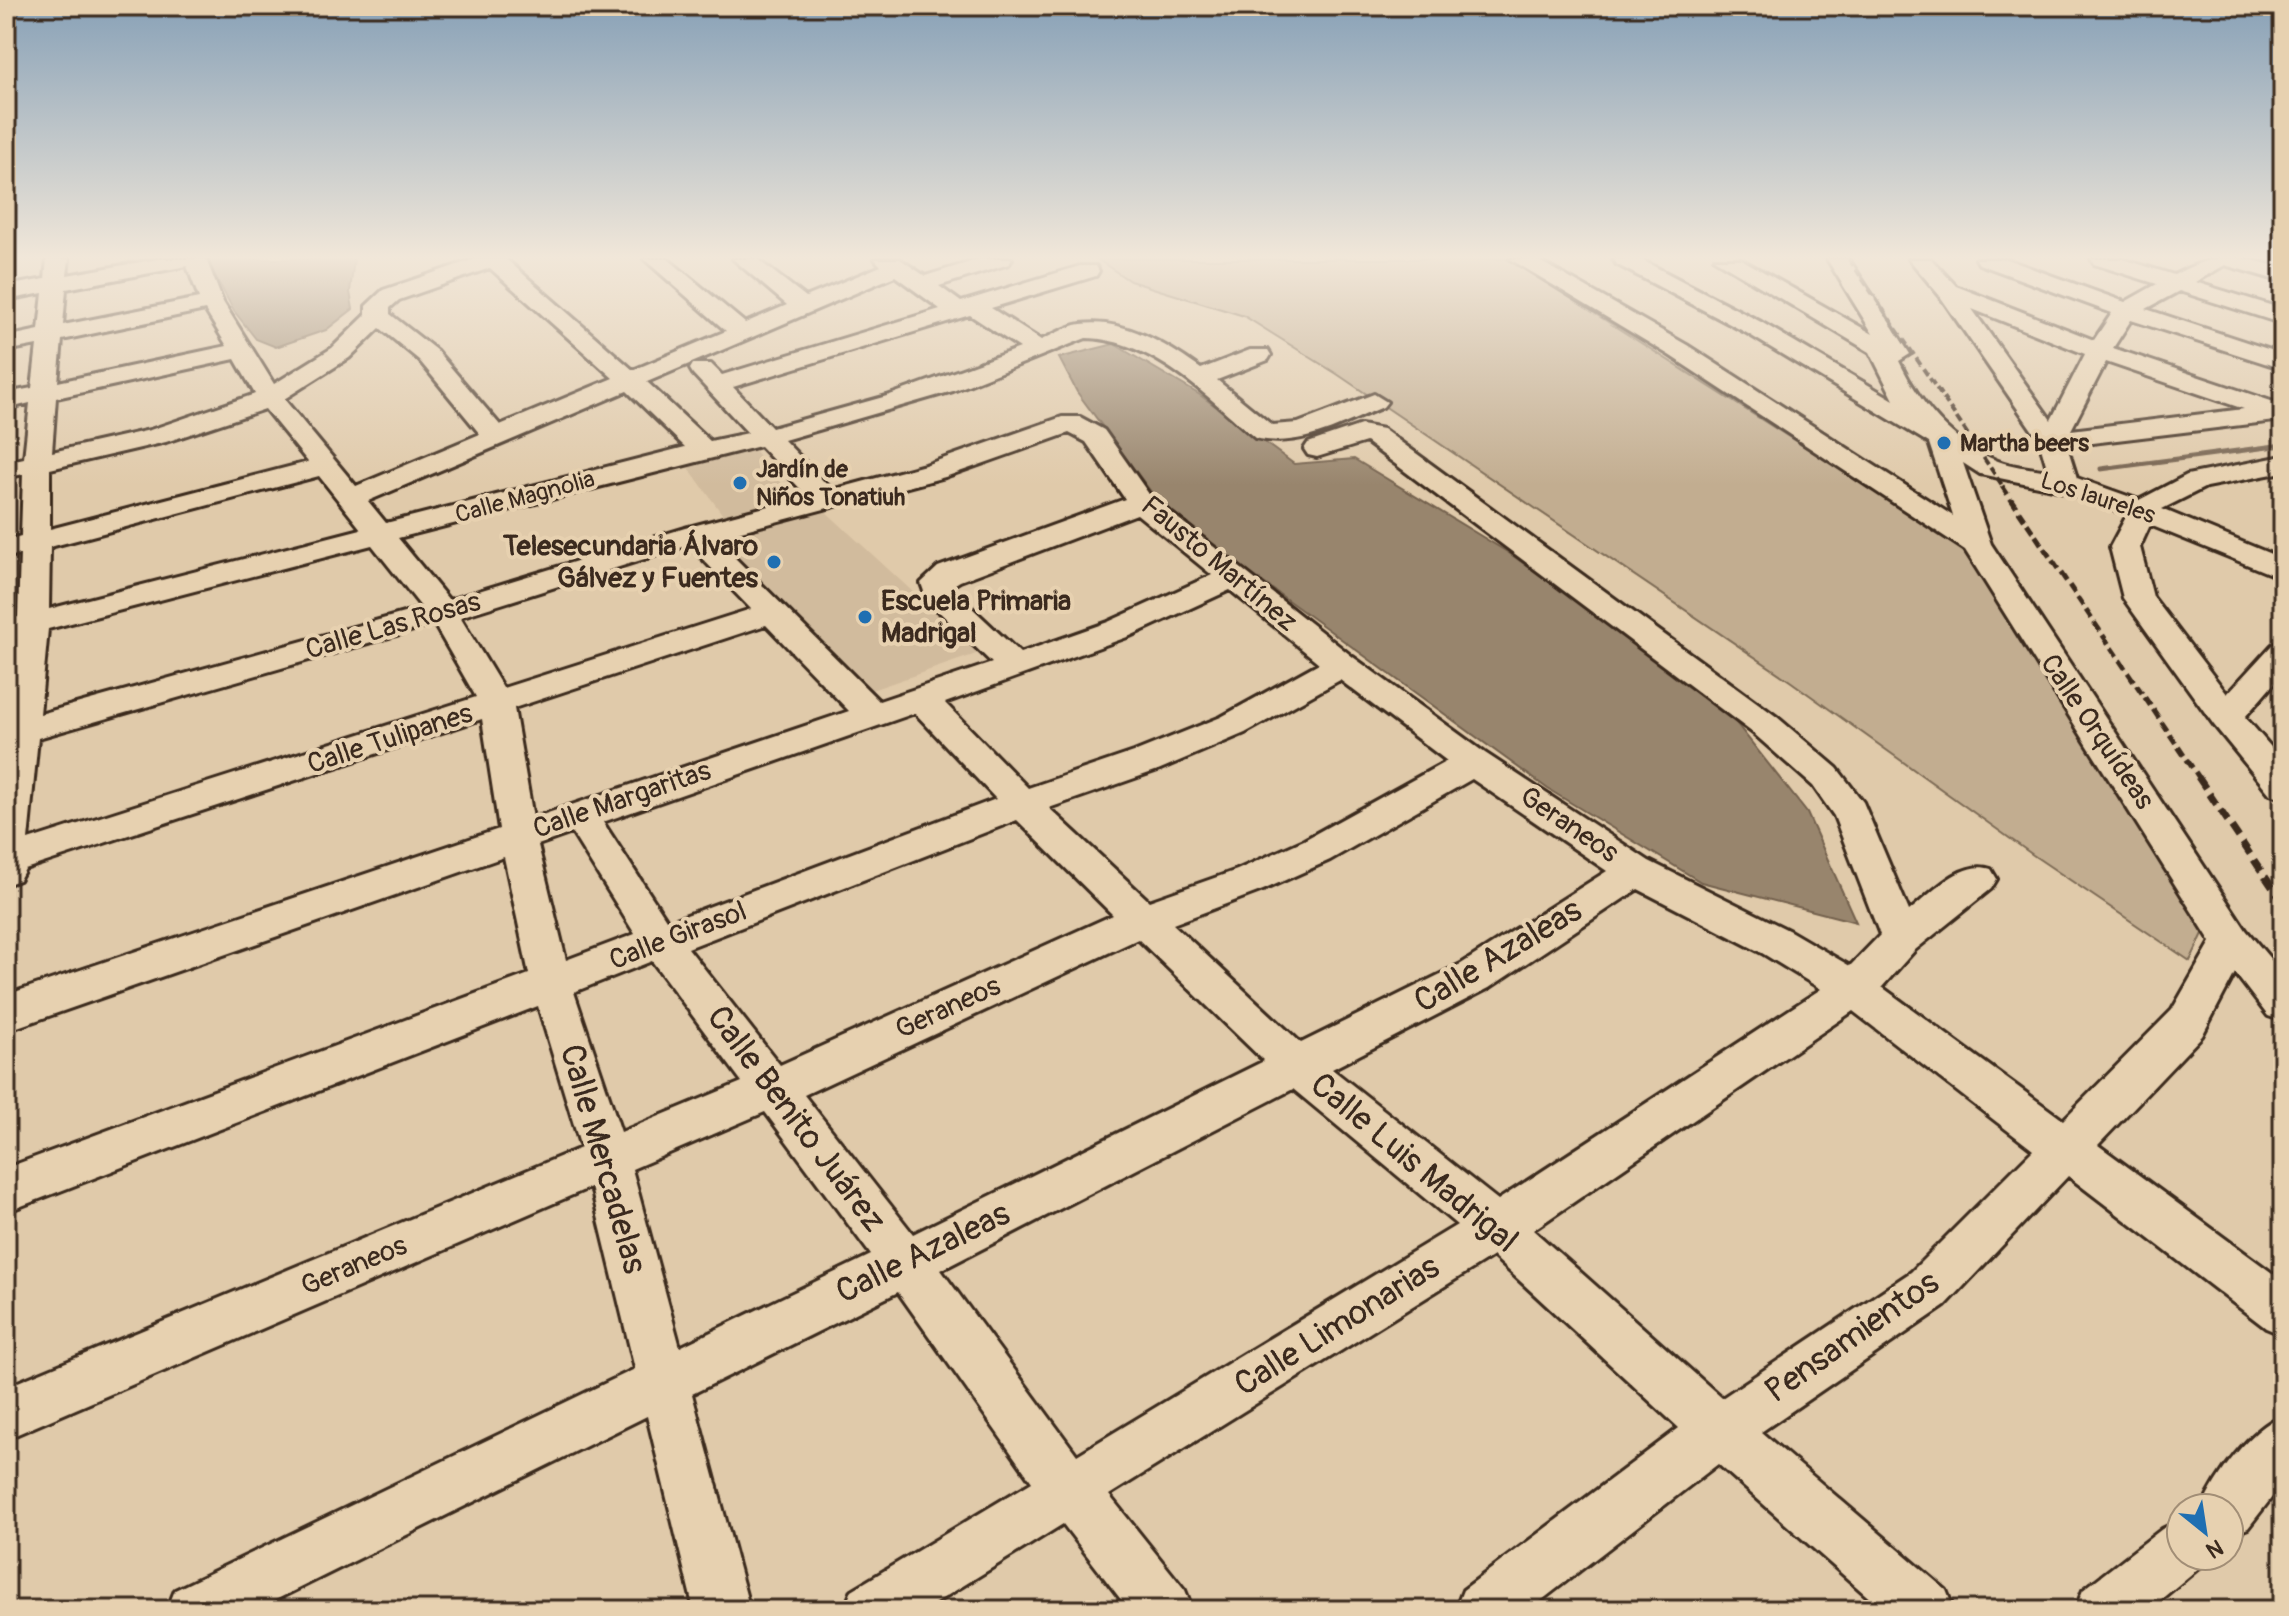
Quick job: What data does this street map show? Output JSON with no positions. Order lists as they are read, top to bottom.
{
  "streets": {
    "street": [
      "Calle Magnolia",
      "Los laureles",
      "Fausto Martínez",
      "Calle Las Rosas",
      "Calle Orquídeas",
      "Calle Tulipanes",
      "Calle Margaritas",
      "Geraneos",
      "Calle Girasol",
      "Calle Azaleas",
      "Calle Benito Juárez",
      "Calle Mercadelas",
      "Calle Luis Madrigal",
      "Calle Limonarias",
      "Pensamientos"
    ]
  },
  "crossings": [
    ["Calle Magnolia", "Calle Limonarias"],
    ["Los laureles", "Calle Orquídeas"],
    ["Fausto Martínez", "Calle Las Rosas"],
    ["Fausto Martínez", "Calle Margaritas"],
    ["Fausto Martínez", "Geraneos"],
    ["Fausto Martínez", "Calle Girasol"],
    ["Calle Orquídeas", "Pensamientos"],
    ["Calle Tulipanes", "Calle Mercadelas"],
    ["Calle Margaritas", "Calle Benito Juárez"],
    ["Calle Margaritas", "Calle Mercadelas"],
    ["Calle Margaritas", "Calle Luis Madrigal"],
    ["Geraneos", "Calle Azaleas"],
    ["Geraneos", "Calle Benito Juárez"],
    ["Geraneos", "Calle Mercadelas"],
    ["Geraneos", "Calle Luis Madrigal"],
    ["Geraneos", "Calle Limonarias"],
    ["Geraneos", "Pensamientos"],
    ["Calle Girasol", "Calle Benito Juárez"],
    ["Calle Girasol", "Calle Mercadelas"],
    ["Calle Girasol", "Calle Luis Madrigal"],
    ["Calle Azaleas", "Calle Benito Juárez"],
    ["Calle Azaleas", "Calle Mercadelas"],
    ["Calle Azaleas", "Calle Luis Madrigal"],
    ["Calle Benito Juárez", "Calle Limonarias"],
    ["Calle Luis Madrigal", "Calle Limonarias"],
    ["Calle Luis Madrigal", "Pensamientos"]
  ],
  "places": [
    "Martha beers",
    "Jardín de Niños Tonatiuh",
    "Telesecundaria Álvaro Gálvez y Fuentes",
    "Escuela Primaria Madrigal"
  ],
  "north": "bottom right"
}
